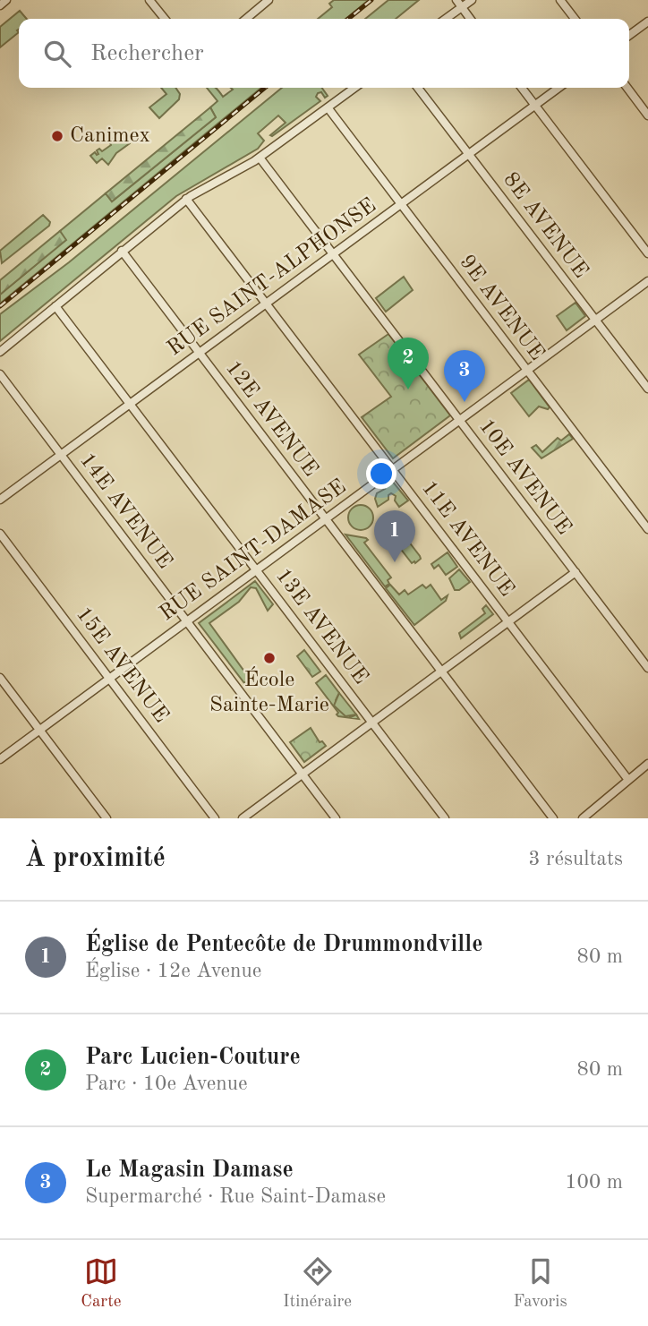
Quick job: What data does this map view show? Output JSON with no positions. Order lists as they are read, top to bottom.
{
  "streets": {
    "street": [
      "8E AVENUE",
      "RUE SAINT-ALPHONSE",
      "9E AVENUE",
      "12E AVENUE",
      "10E AVENUE",
      "14E AVENUE",
      "11E AVENUE",
      "RUE SAINT-DAMASE",
      "13E AVENUE",
      "15E AVENUE"
    ]
  },
  "crossings": [
    ["8E AVENUE", "RUE SAINT-ALPHONSE"],
    ["8E AVENUE", "RUE SAINT-DAMASE"],
    ["RUE SAINT-ALPHONSE", "9E AVENUE"],
    ["RUE SAINT-ALPHONSE", "12E AVENUE"],
    ["RUE SAINT-ALPHONSE", "10E AVENUE"],
    ["RUE SAINT-ALPHONSE", "14E AVENUE"],
    ["RUE SAINT-ALPHONSE", "11E AVENUE"],
    ["RUE SAINT-ALPHONSE", "13E AVENUE"],
    ["9E AVENUE", "RUE SAINT-DAMASE"],
    ["12E AVENUE", "RUE SAINT-DAMASE"],
    ["10E AVENUE", "RUE SAINT-DAMASE"],
    ["14E AVENUE", "RUE SAINT-DAMASE"],
    ["11E AVENUE", "RUE SAINT-DAMASE"],
    ["RUE SAINT-DAMASE", "13E AVENUE"],
    ["RUE SAINT-DAMASE", "15E AVENUE"]
  ],
  "places": ["Canimex", "École Sainte-Marie"],
  "page": {
    "search": "Rechercher",
    "pins": ["2", "3", "1"],
    "heading": ["À proximité", "3 résultats"],
    "list": [
      {
        "mark": "1",
        "name": "Église de Pentecôte de Drummondville",
        "note": "Église · 12e Avenue",
        "value": "80 m"
      },
      {
        "mark": "2",
        "name": "Parc Lucien-Couture",
        "note": "Parc · 10e Avenue",
        "value": "80 m"
      },
      {
        "mark": "3",
        "name": "Le Magasin Damase",
        "note": "Supermarché · Rue Saint-Damase",
        "value": "100 m"
      }
    ],
    "nav": ["Carte", "Itinéraire", "Favoris"]
  }
}
